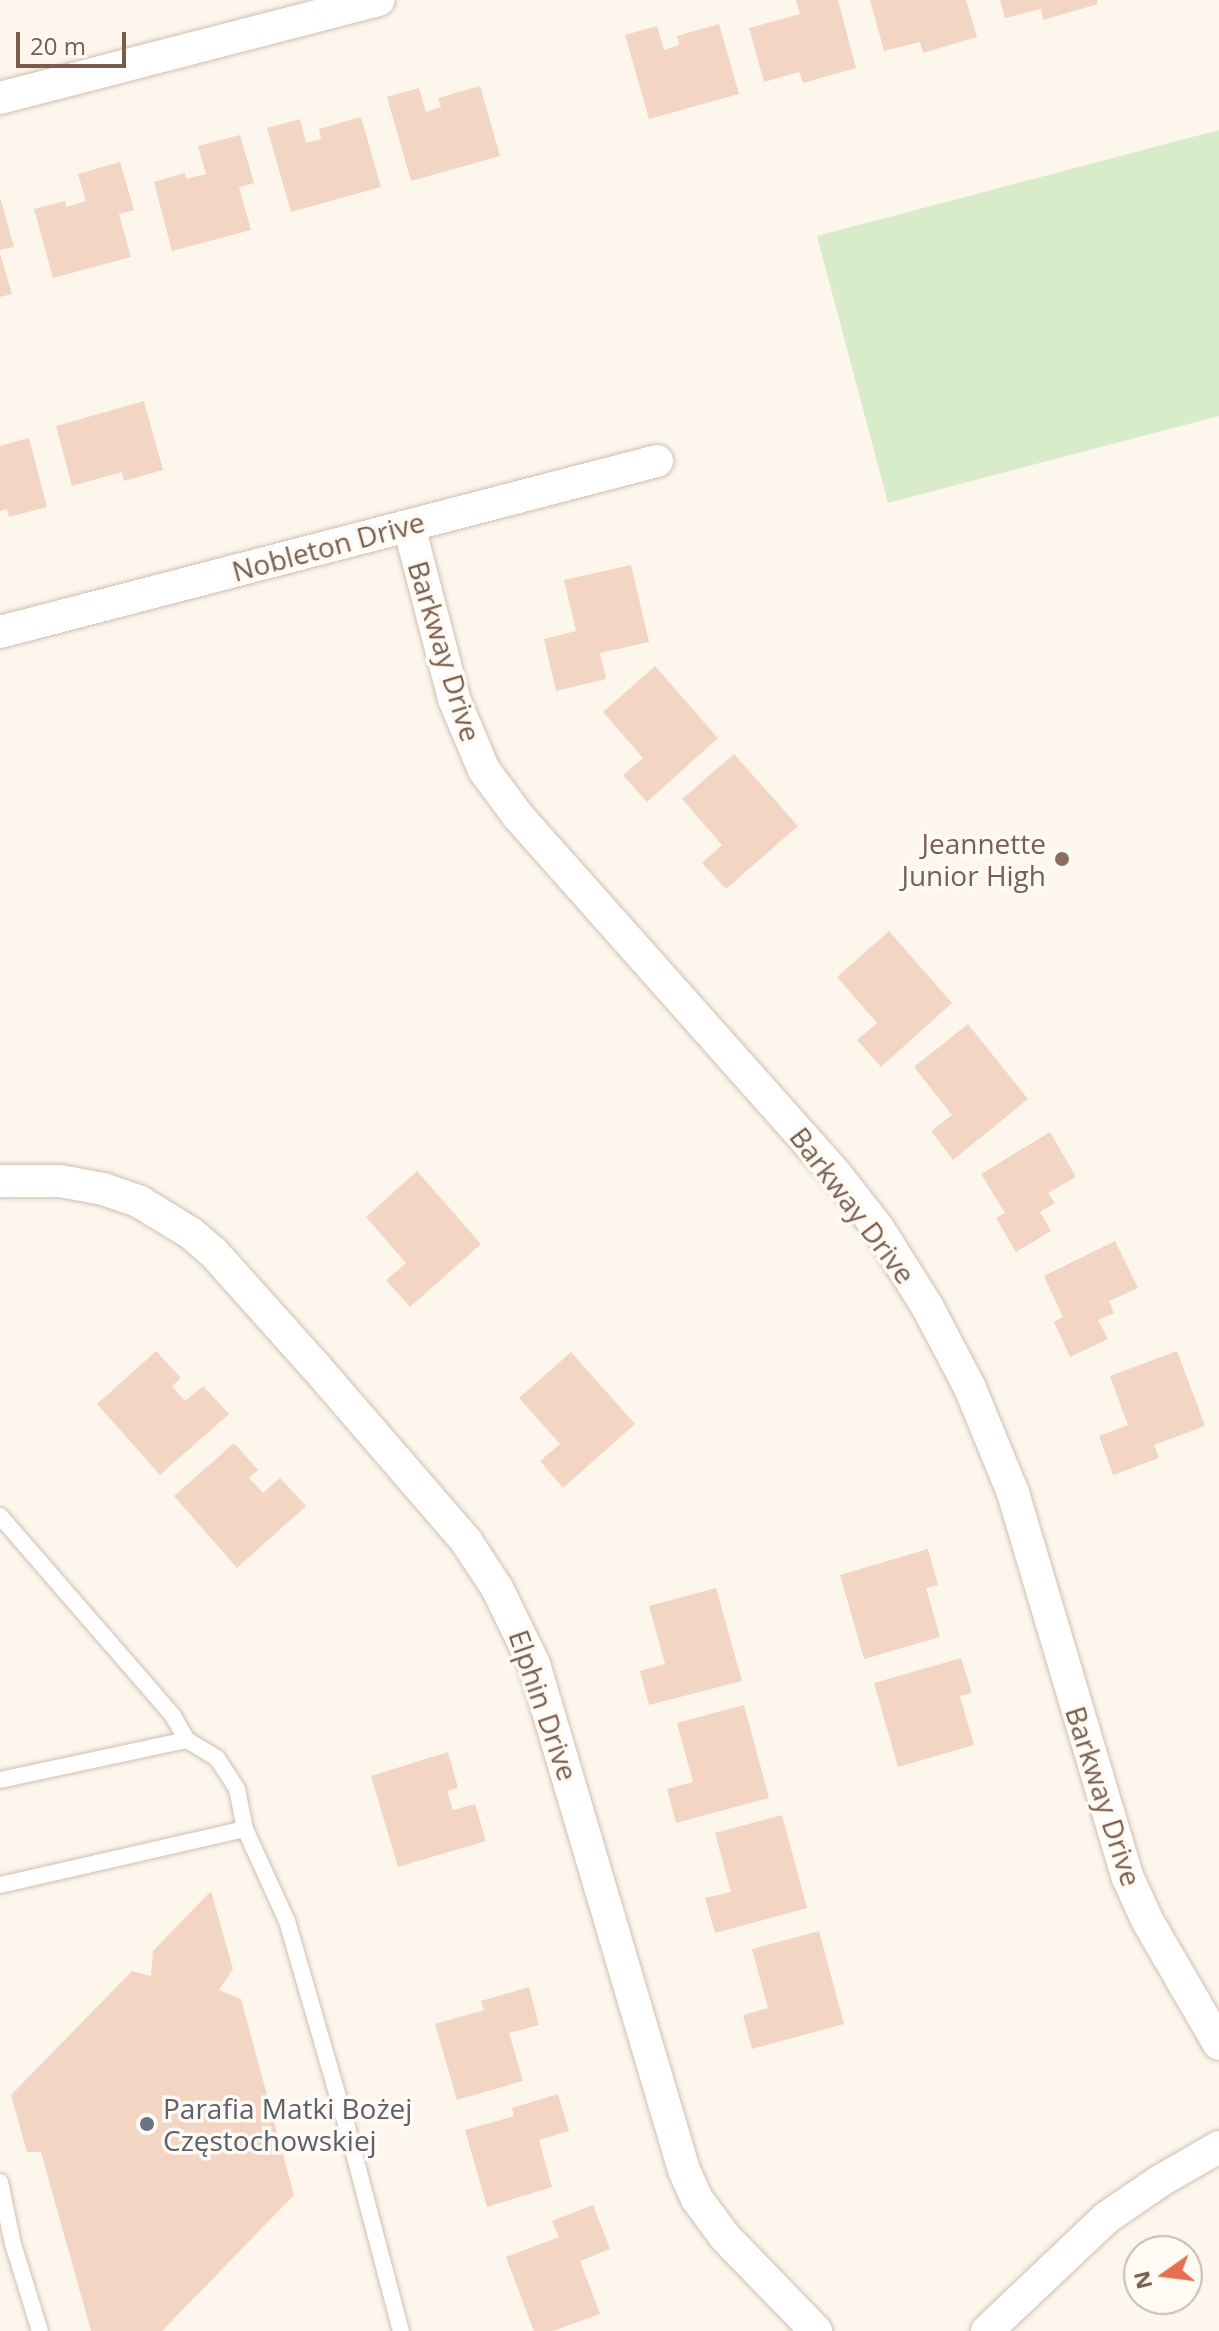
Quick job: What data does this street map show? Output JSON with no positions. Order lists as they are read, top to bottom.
{
  "streets": {
    "street": ["Nobleton Drive", "Barkway Drive", "Elphin Drive"]
  },
  "crossings": [
    ["Nobleton Drive", "Barkway Drive"]
  ],
  "places": ["Jeannette Junior High", "Parafia Matki Bożej Częstochowskiej"],
  "scale_bar": "20 m",
  "north": "left"
}
